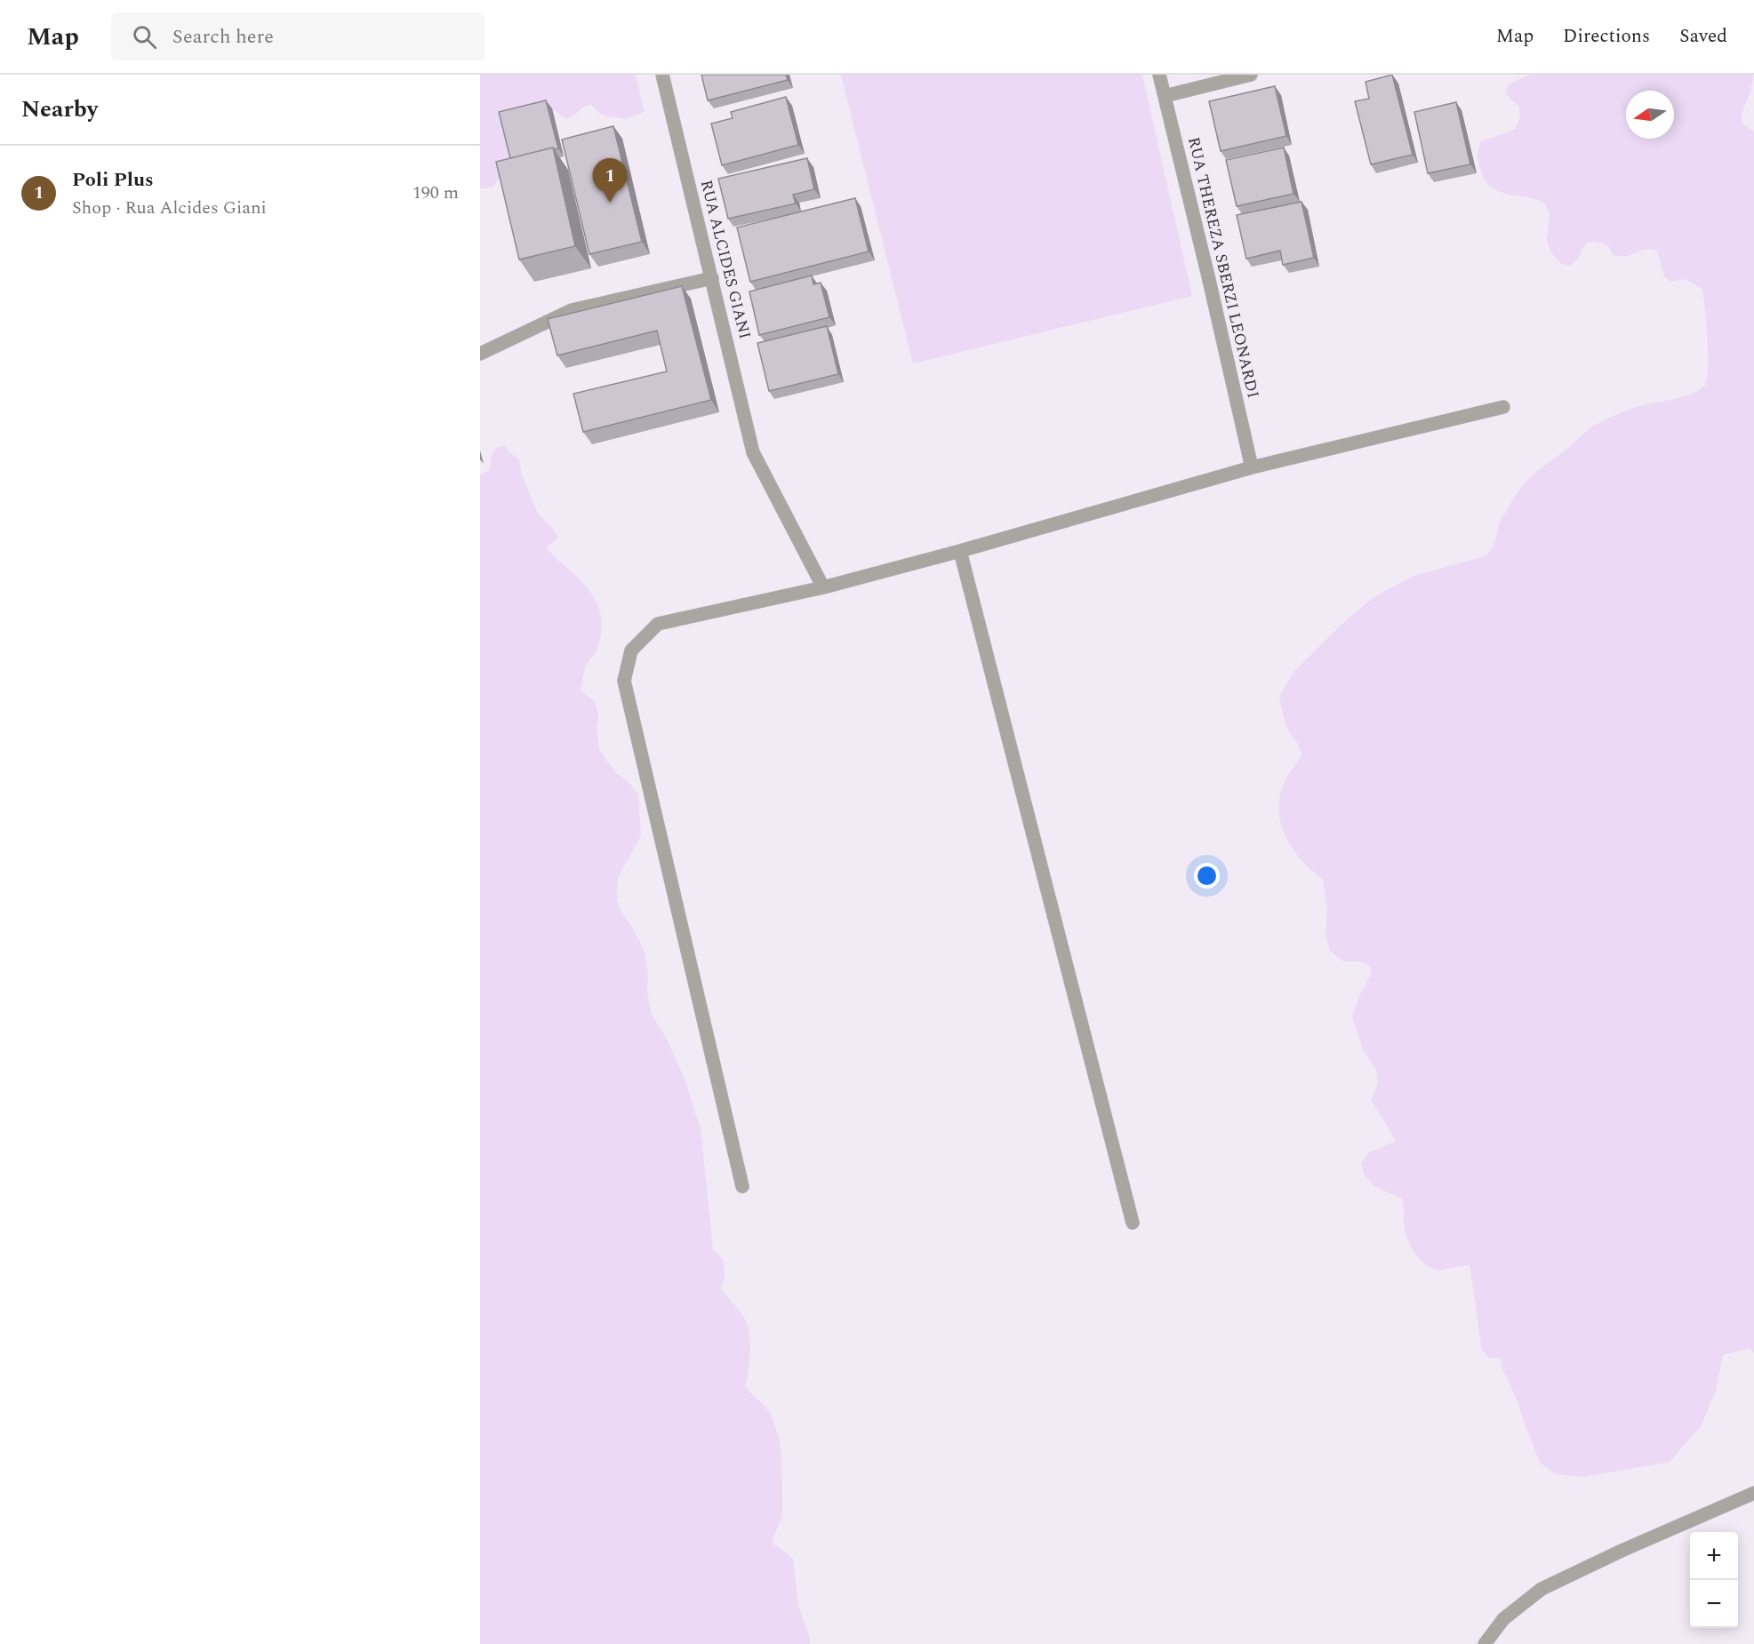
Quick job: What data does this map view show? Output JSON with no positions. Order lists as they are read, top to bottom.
{
  "streets": {
    "street": ["RUA ALCIDES GIANI", "RUA THEREZA SBERZI LEONARDI"]
  },
  "north": "left",
  "page": {
    "header": "Map",
    "search": "Search here",
    "nav": ["Map", "Directions", "Saved"],
    "heading": "Nearby",
    "list": [
      {
        "mark": "1",
        "name": "Poli Plus",
        "note": "Shop · Rua Alcides Giani",
        "value": "190 m"
      }
    ],
    "pins": "1",
    "map_buttons": ["+", "−"]
  }
}
